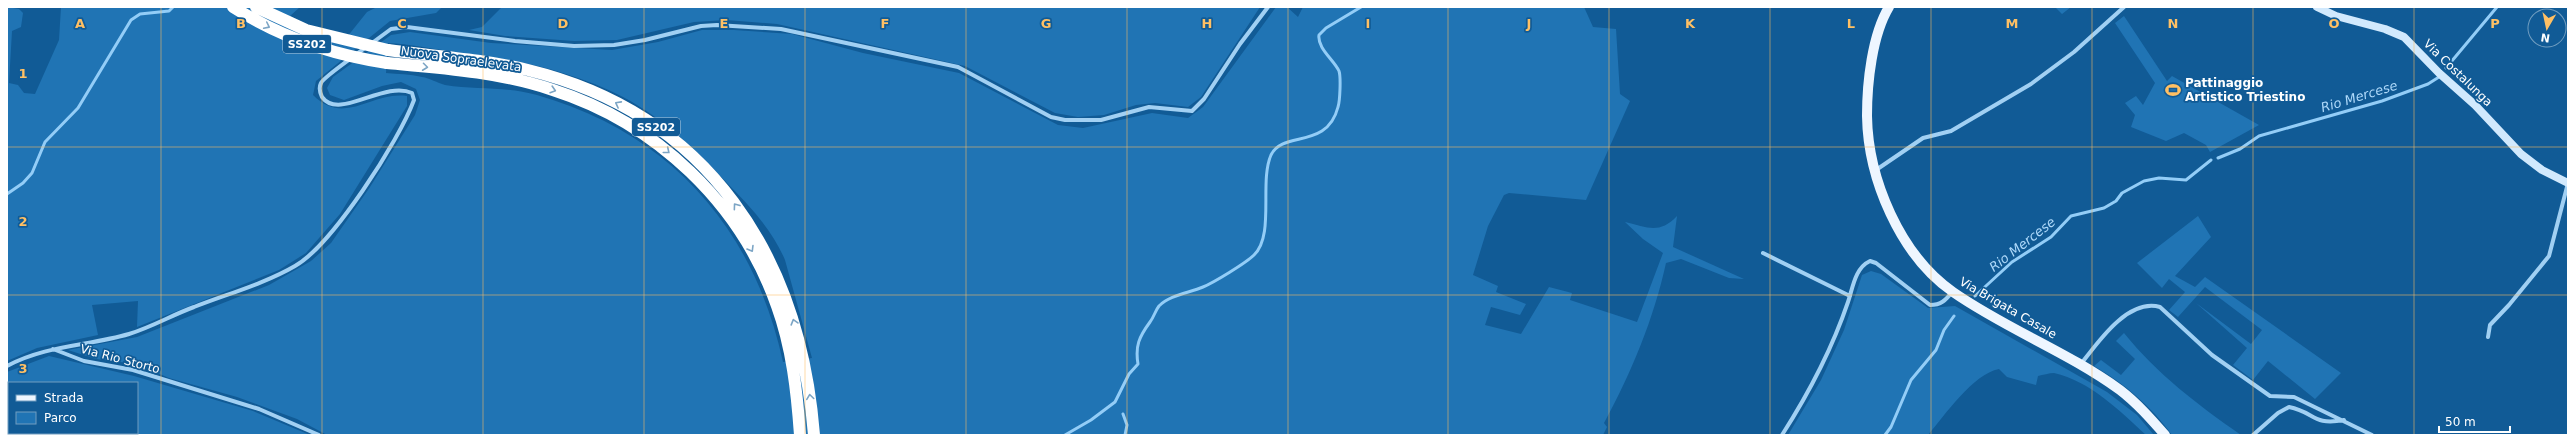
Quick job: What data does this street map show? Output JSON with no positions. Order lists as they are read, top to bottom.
{
  "streets": {
    "highway": ["SS202", "Nuova Sopraelevata"],
    "main road": ["Via Brigata Casale"],
    "street": ["Via Costalunga", "Via Rio Storto"]
  },
  "water": ["Rio Mercese"],
  "places": {
    "sports": ["Pattinaggio Artistico Triestino"]
  },
  "legend": ["Strada", "Parco"],
  "scale_bar": "50 m",
  "north": "bottom",
  "grid": {
    "columns": [
      "A",
      "B",
      "C",
      "D",
      "E",
      "F",
      "G",
      "H",
      "I",
      "J",
      "K",
      "L",
      "M",
      "N",
      "O",
      "P"
    ],
    "rows": ["1", "2", "3"]
  }
}
